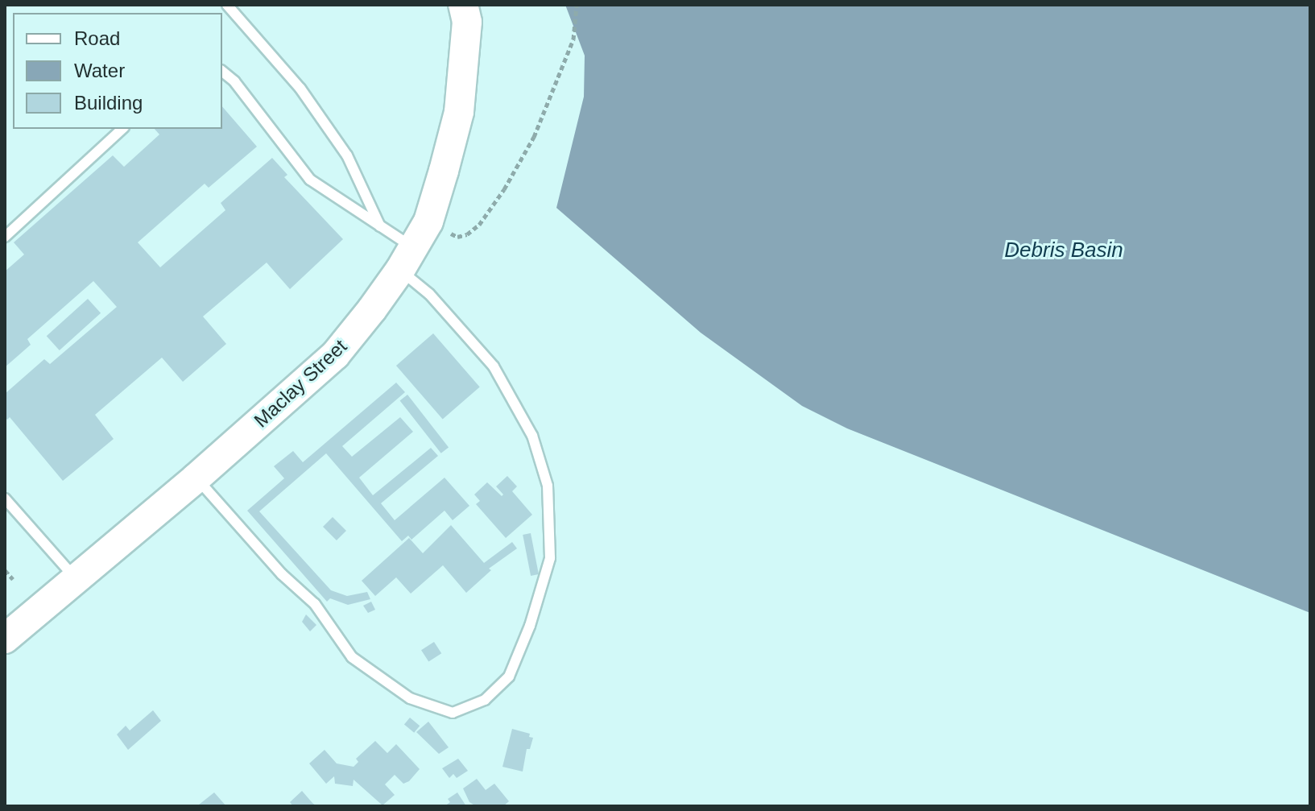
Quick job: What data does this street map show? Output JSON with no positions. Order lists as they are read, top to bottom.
{
  "streets": {
    "street": ["Maclay Street"]
  },
  "water": ["Debris Basin"],
  "legend": ["Road", "Water", "Building"]
}
